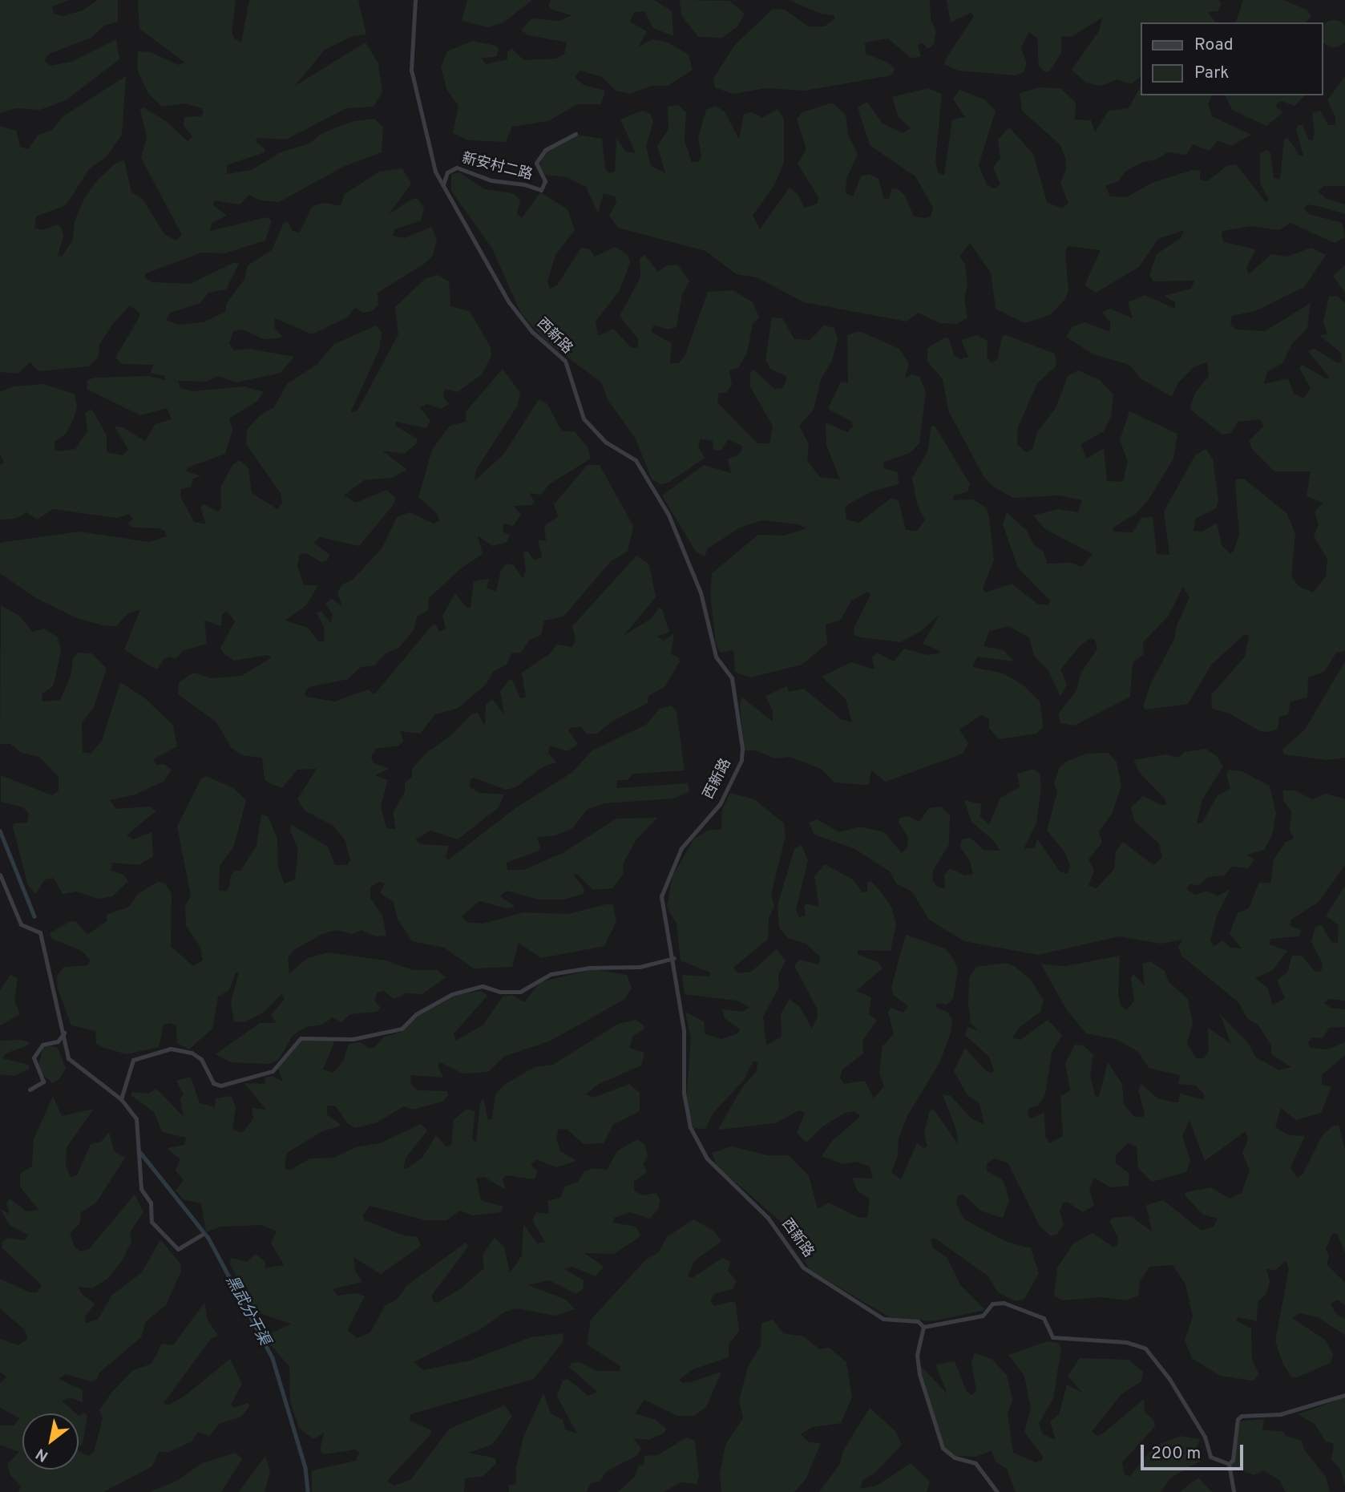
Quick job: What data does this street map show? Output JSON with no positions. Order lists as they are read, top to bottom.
{
  "streets": {
    "street": ["新安村二路", "西新路"]
  },
  "crossings": [
    ["新安村二路", "西新路"]
  ],
  "water": ["黑武分干渠"],
  "legend": ["Road", "Park"],
  "scale_bar": "200 m",
  "north": "bottom left"
}
